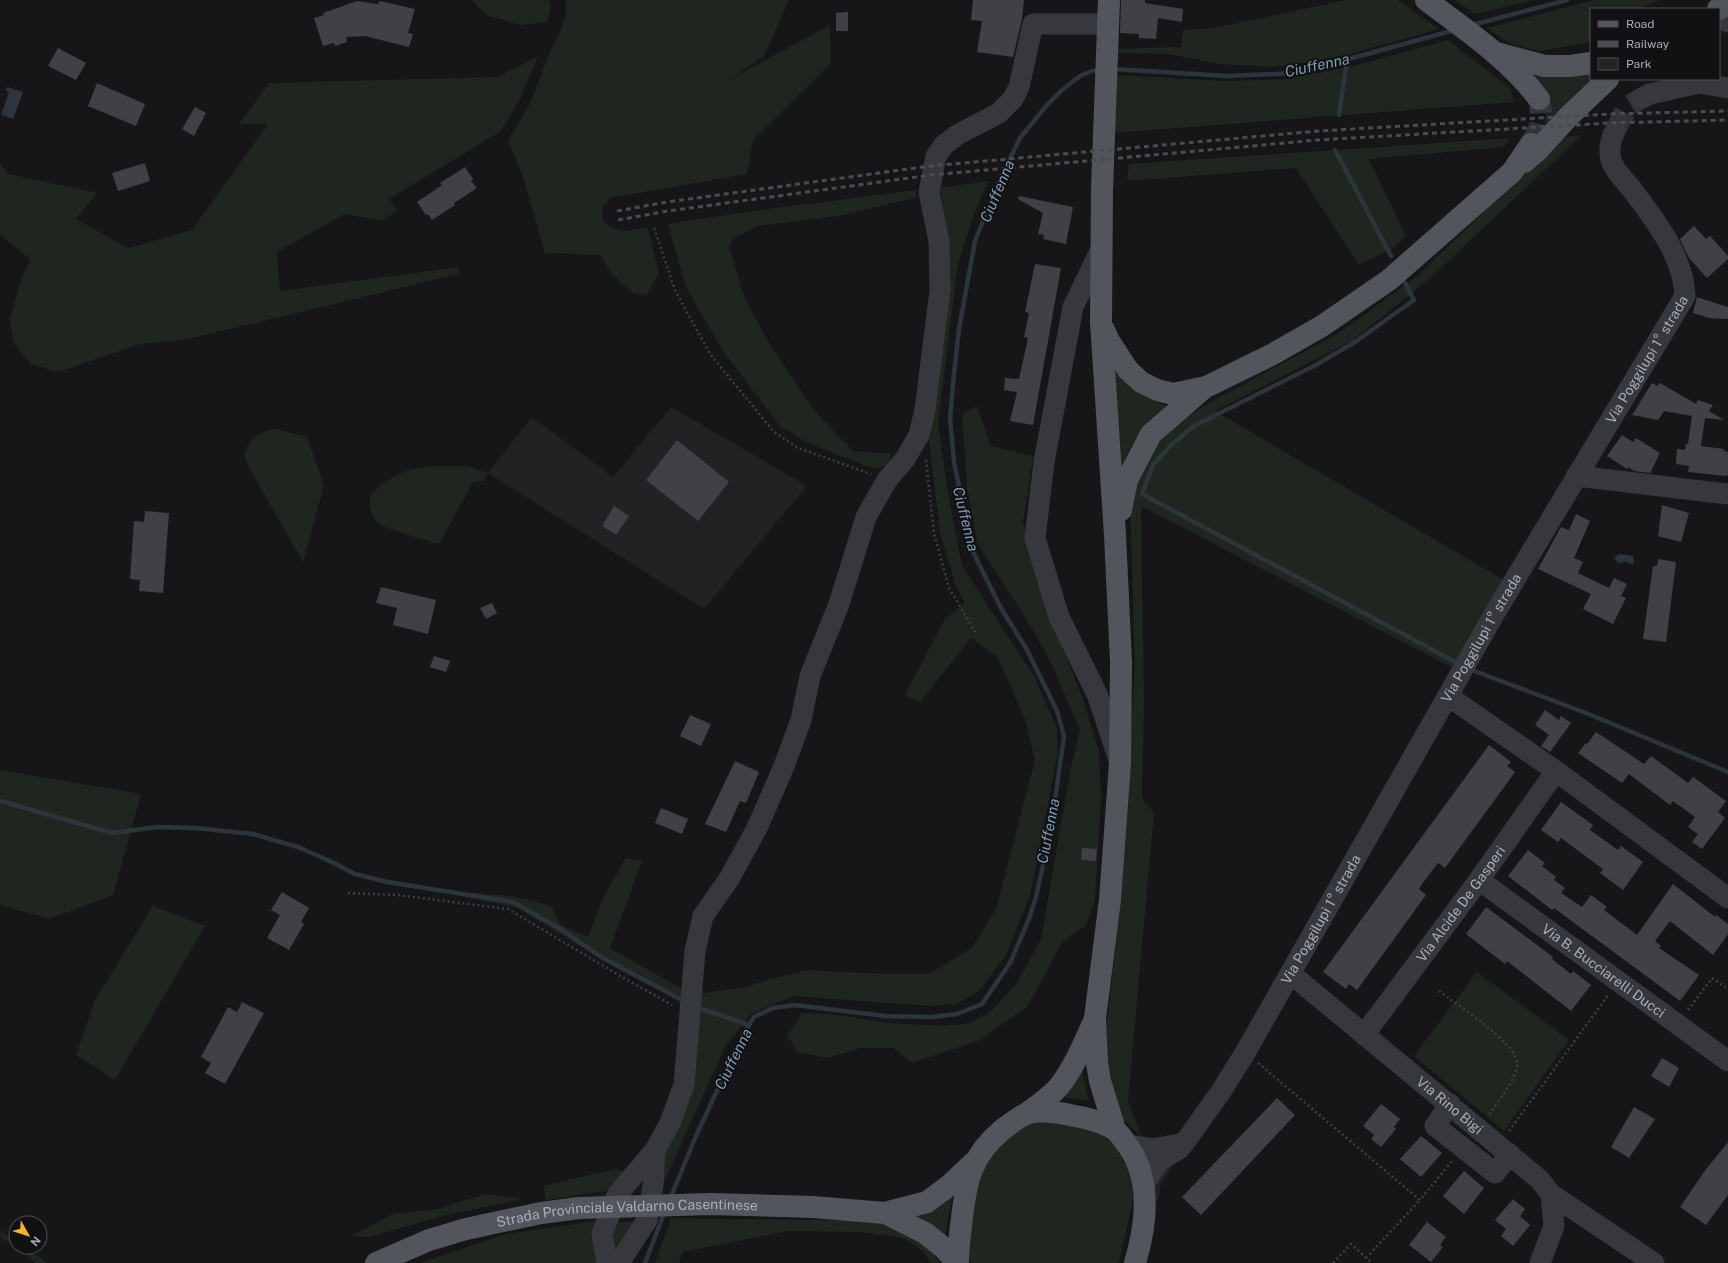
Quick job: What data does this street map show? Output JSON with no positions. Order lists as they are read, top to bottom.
{
  "streets": {
    "main road": ["Strada Provinciale Valdarno Casentinese"],
    "street": [
      "Via Poggilupi 1° strada",
      "Via Alcide De Gasperi",
      "Via B. Bucciarelli Ducci",
      "Via Rino Bigi"
    ]
  },
  "crossings": [
    ["Via Poggilupi 1° strada", "Via Rino Bigi"],
    ["Via Alcide De Gasperi", "Via B. Bucciarelli Ducci"],
    ["Via Alcide De Gasperi", "Via Rino Bigi"]
  ],
  "water": ["Ciuffenna"],
  "legend": ["Road", "Railway", "Park"],
  "north": "bottom right"
}
